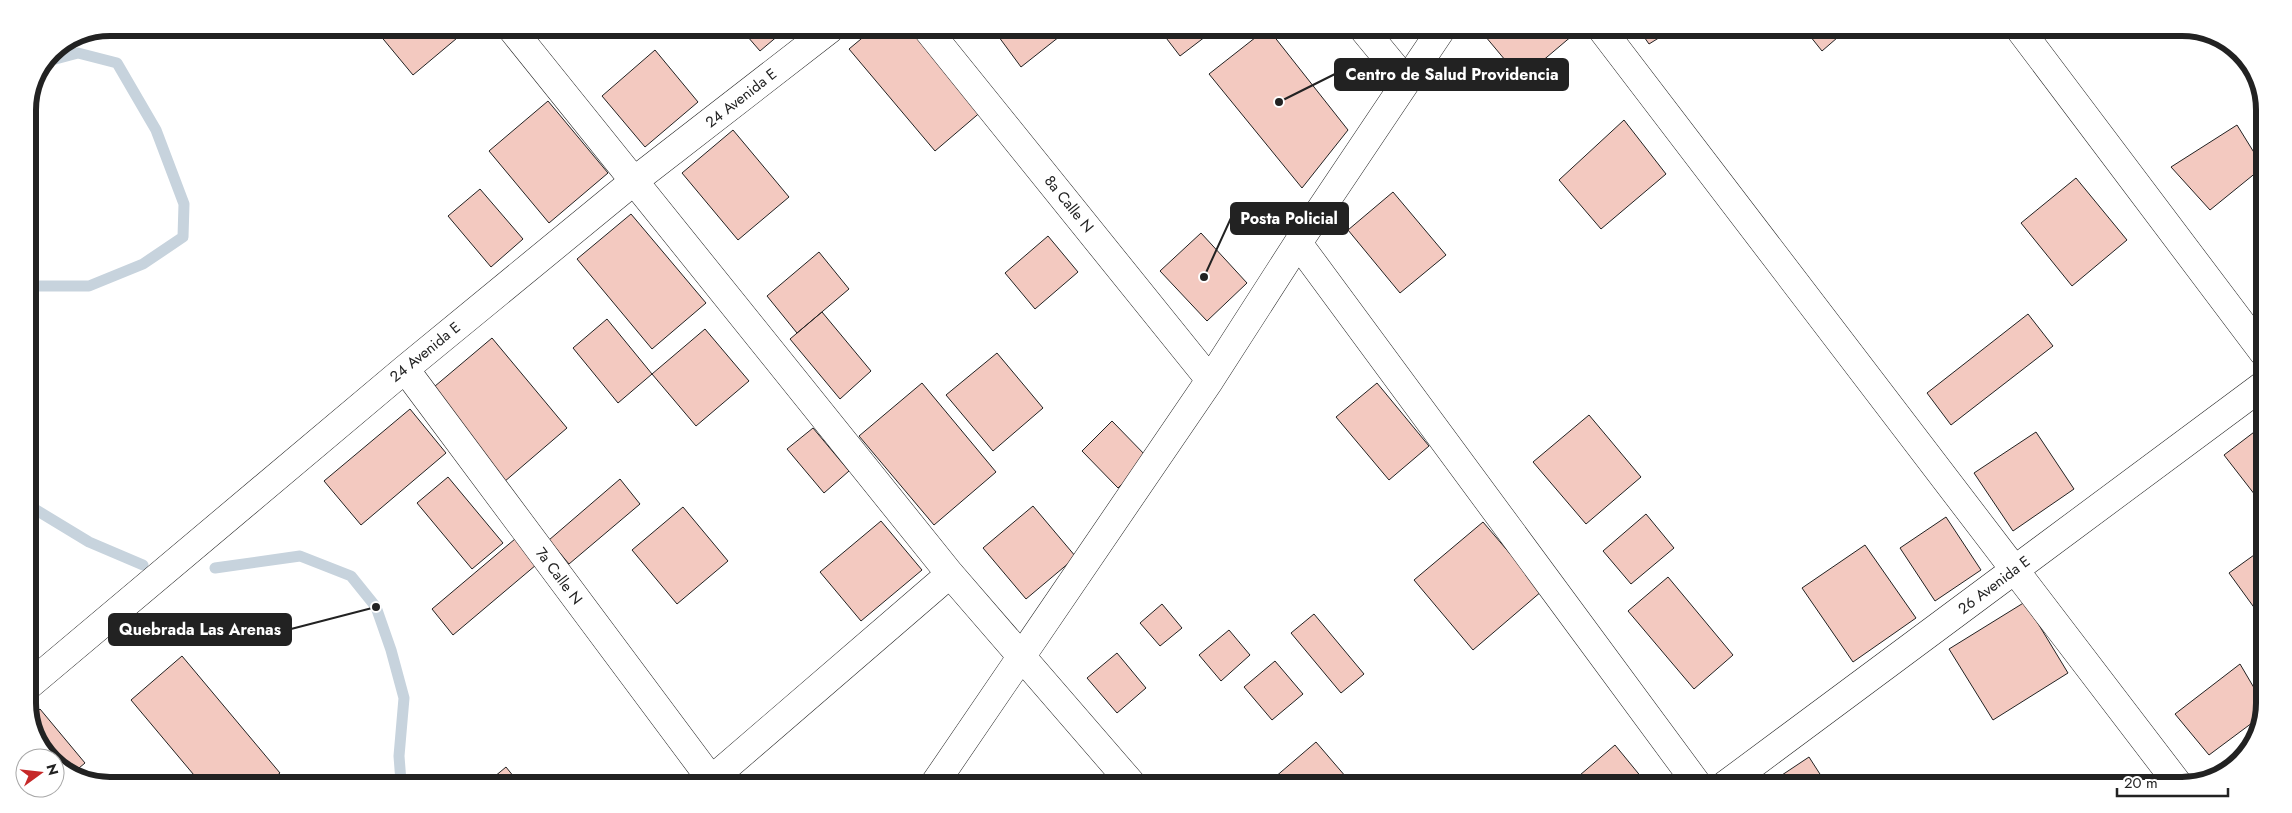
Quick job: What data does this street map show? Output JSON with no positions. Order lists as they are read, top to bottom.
{
  "streets": {
    "street": [
      "24 Avenida E",
      "8a Calle N",
      "7a Calle N",
      "26 Avenida E"
    ]
  },
  "crossings": [
    ["24 Avenida E", "7a Calle N"]
  ],
  "places": ["Centro de Salud Providencia", "Posta Policial", "Quebrada Las Arenas"],
  "scale_bar": "20 m",
  "north": "right"
}
